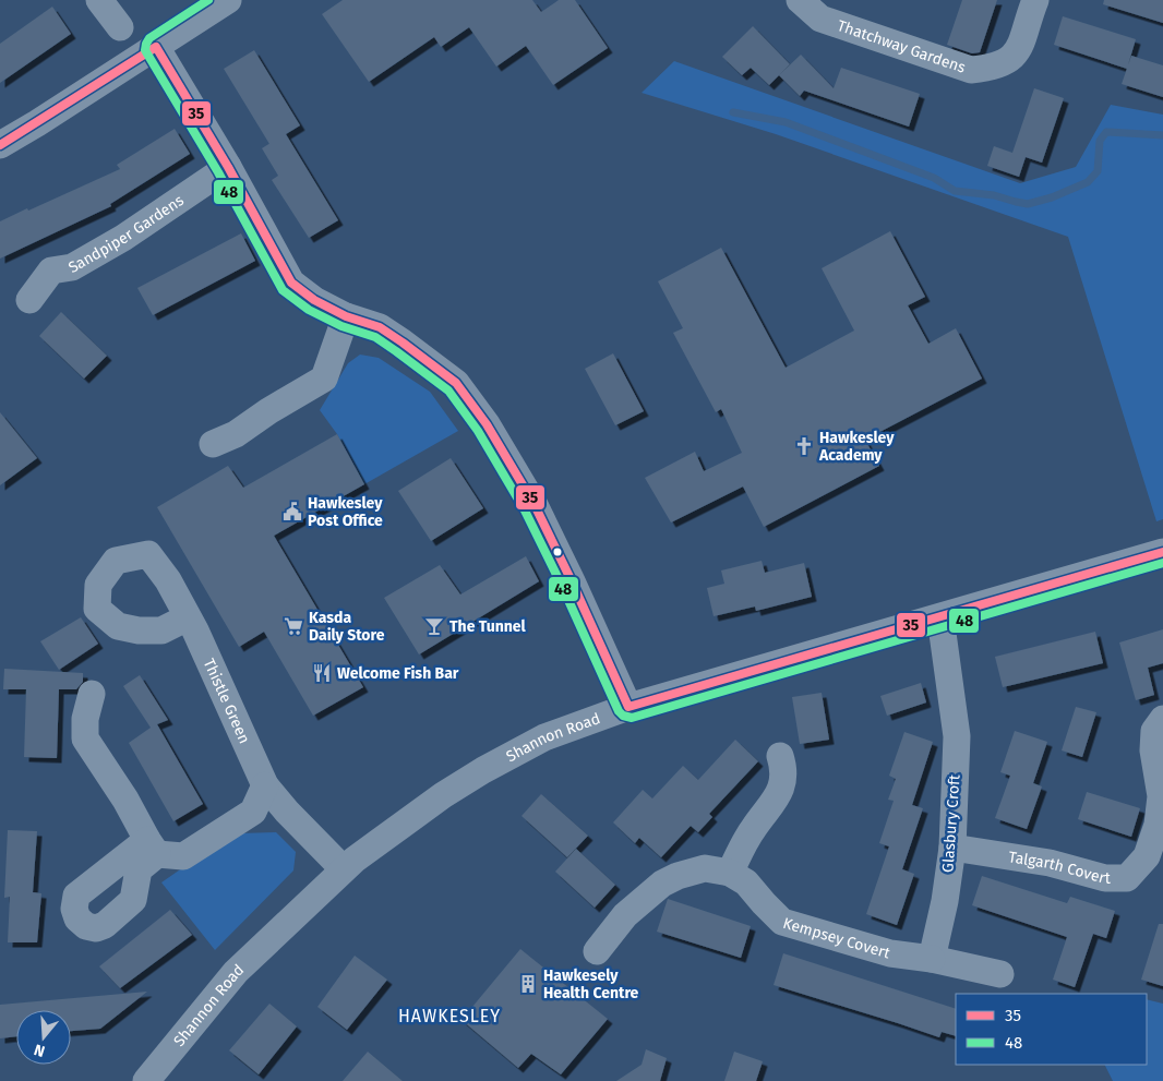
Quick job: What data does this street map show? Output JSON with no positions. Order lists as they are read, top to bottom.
{
  "streets": {
    "street": [
      "Thatchway Gardens",
      "Sandpiper Gardens",
      "Thistle Green",
      "Shannon Road",
      "Glasbury Croft",
      "Talgarth Covert",
      "Kempsey Covert"
    ]
  },
  "crossings": [
    ["Thistle Green", "Shannon Road"],
    ["Shannon Road", "Glasbury Croft"],
    ["Glasbury Croft", "Talgarth Covert"],
    ["Glasbury Croft", "Kempsey Covert"]
  ],
  "districts": ["HAWKESLEY"],
  "places": {
    "church": ["Hawkesley Academy"],
    "public building": ["Hawkesley Post Office"],
    "supermarket": ["Kasda Daily Store"],
    "bar": ["The Tunnel"],
    "restaurant": ["Welcome Fish Bar"],
    "building": ["Hawkesely Health Centre"]
  },
  "lines": ["transit line 48", "transit line 35"],
  "legend": ["35", "48"],
  "north": "bottom"
}
